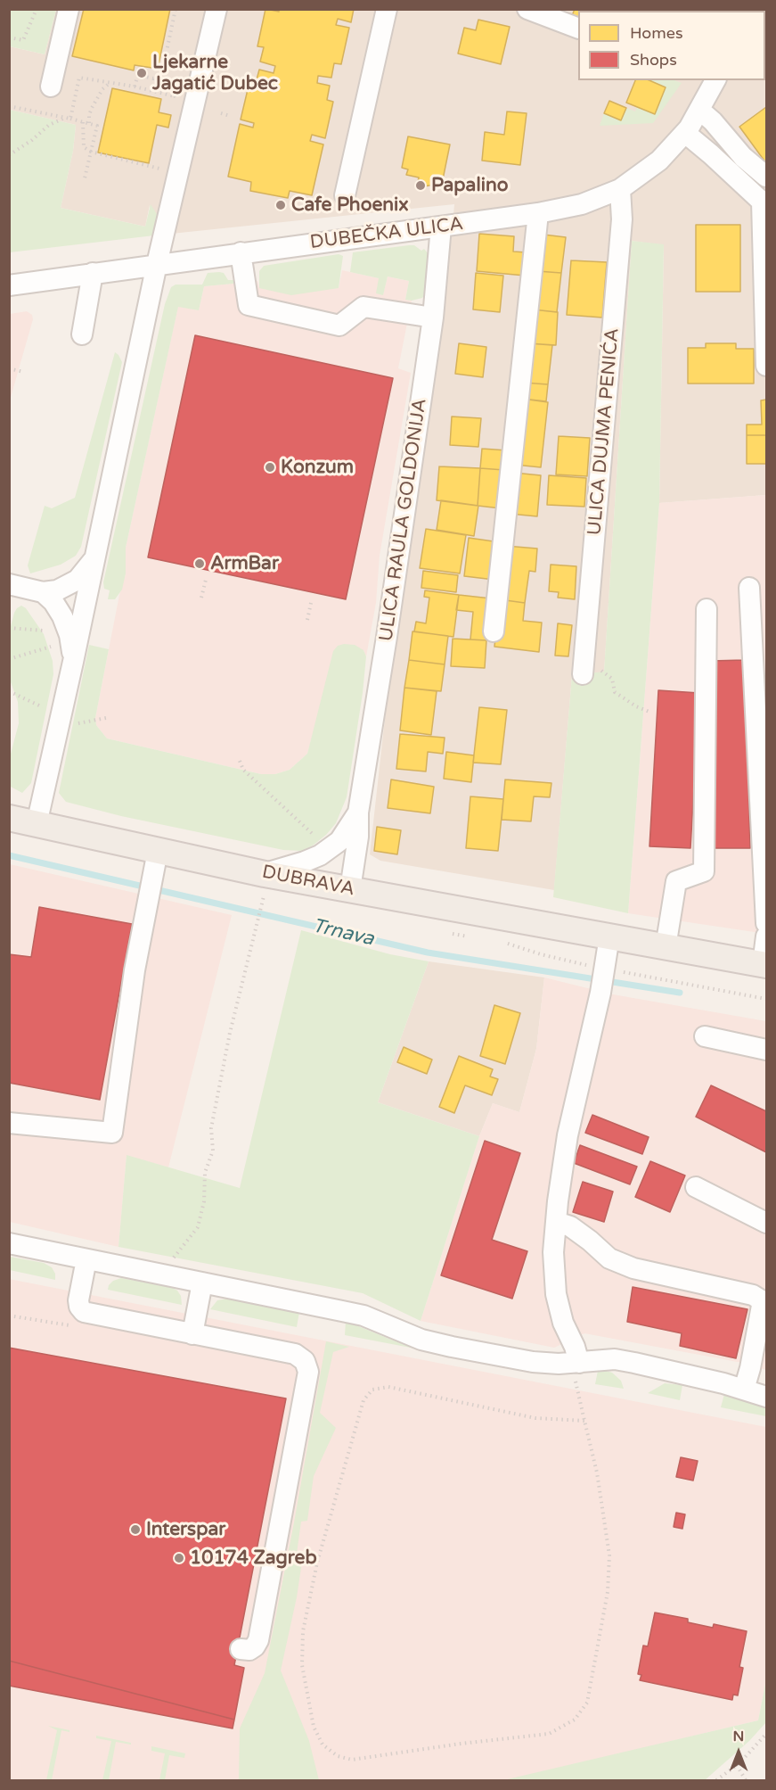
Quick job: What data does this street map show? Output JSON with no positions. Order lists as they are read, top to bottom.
{
  "streets": {
    "main road": ["DUBRAVA"],
    "street": ["DUBEČKA ULICA", "ULICA DUJMA PENIĆA", "ULICA RAULA GOLDONIJA"]
  },
  "crossings": [
    ["DUBEČKA ULICA", "ULICA DUJMA PENIĆA"],
    ["DUBEČKA ULICA", "ULICA RAULA GOLDONIJA"],
    ["ULICA RAULA GOLDONIJA", "DUBRAVA"]
  ],
  "water": ["Trnava"],
  "places": [
    "Ljekarne Jagatić Dubec",
    "Papalino",
    "Cafe Phoenix",
    "Konzum",
    "ArmBar",
    "Interspar",
    "10174 Zagreb"
  ],
  "legend": ["Homes", "Shops"],
  "north": "top"
}
